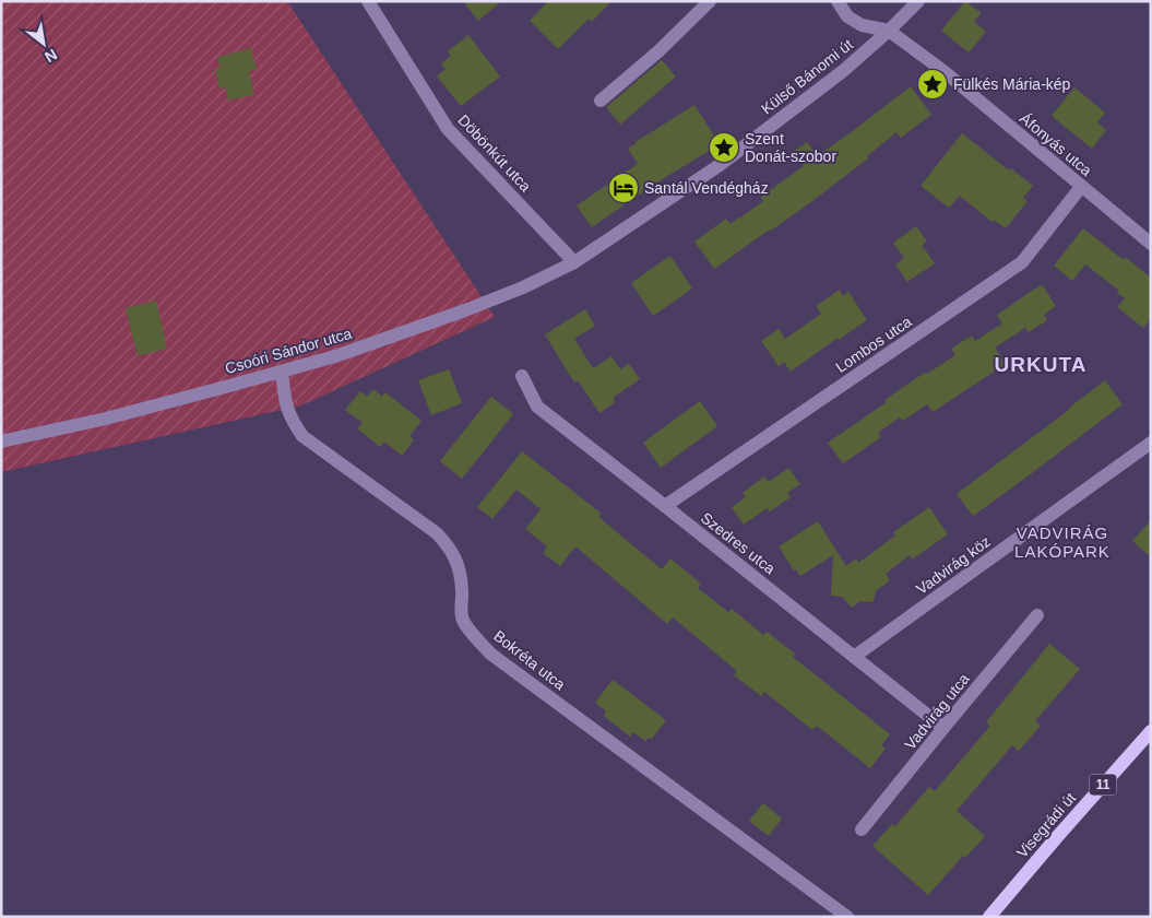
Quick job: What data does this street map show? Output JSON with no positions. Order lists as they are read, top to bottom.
{
  "streets": {
    "main road": ["11", "Visegrádi út"],
    "street": [
      "Külső Bánomi út",
      "Áfonyás utca",
      "Döbönkút utca",
      "Lombos utca",
      "Csoóri Sándor utca",
      "Szedres utca",
      "Vadvirág köz",
      "Bokréta utca",
      "Vadvirág utca"
    ]
  },
  "crossings": [
    ["Külső Bánomi út", "Áfonyás utca"],
    ["Külső Bánomi út", "Döbönkút utca"],
    ["Külső Bánomi út", "Csoóri Sándor utca"],
    ["Áfonyás utca", "Lombos utca"],
    ["Döbönkút utca", "Csoóri Sándor utca"],
    ["Lombos utca", "Szedres utca"],
    ["Csoóri Sándor utca", "Bokréta utca"],
    ["Szedres utca", "Vadvirág köz"],
    ["Szedres utca", "Vadvirág utca"]
  ],
  "districts": ["URKUTA", "VADVIRÁG LAKÓPARK"],
  "places": {
    "place": ["Fülkés Mária-kép", "Szent Donát-szobor"],
    "hotel": ["Santál Vendégház"]
  },
  "north": "bottom right"
}
